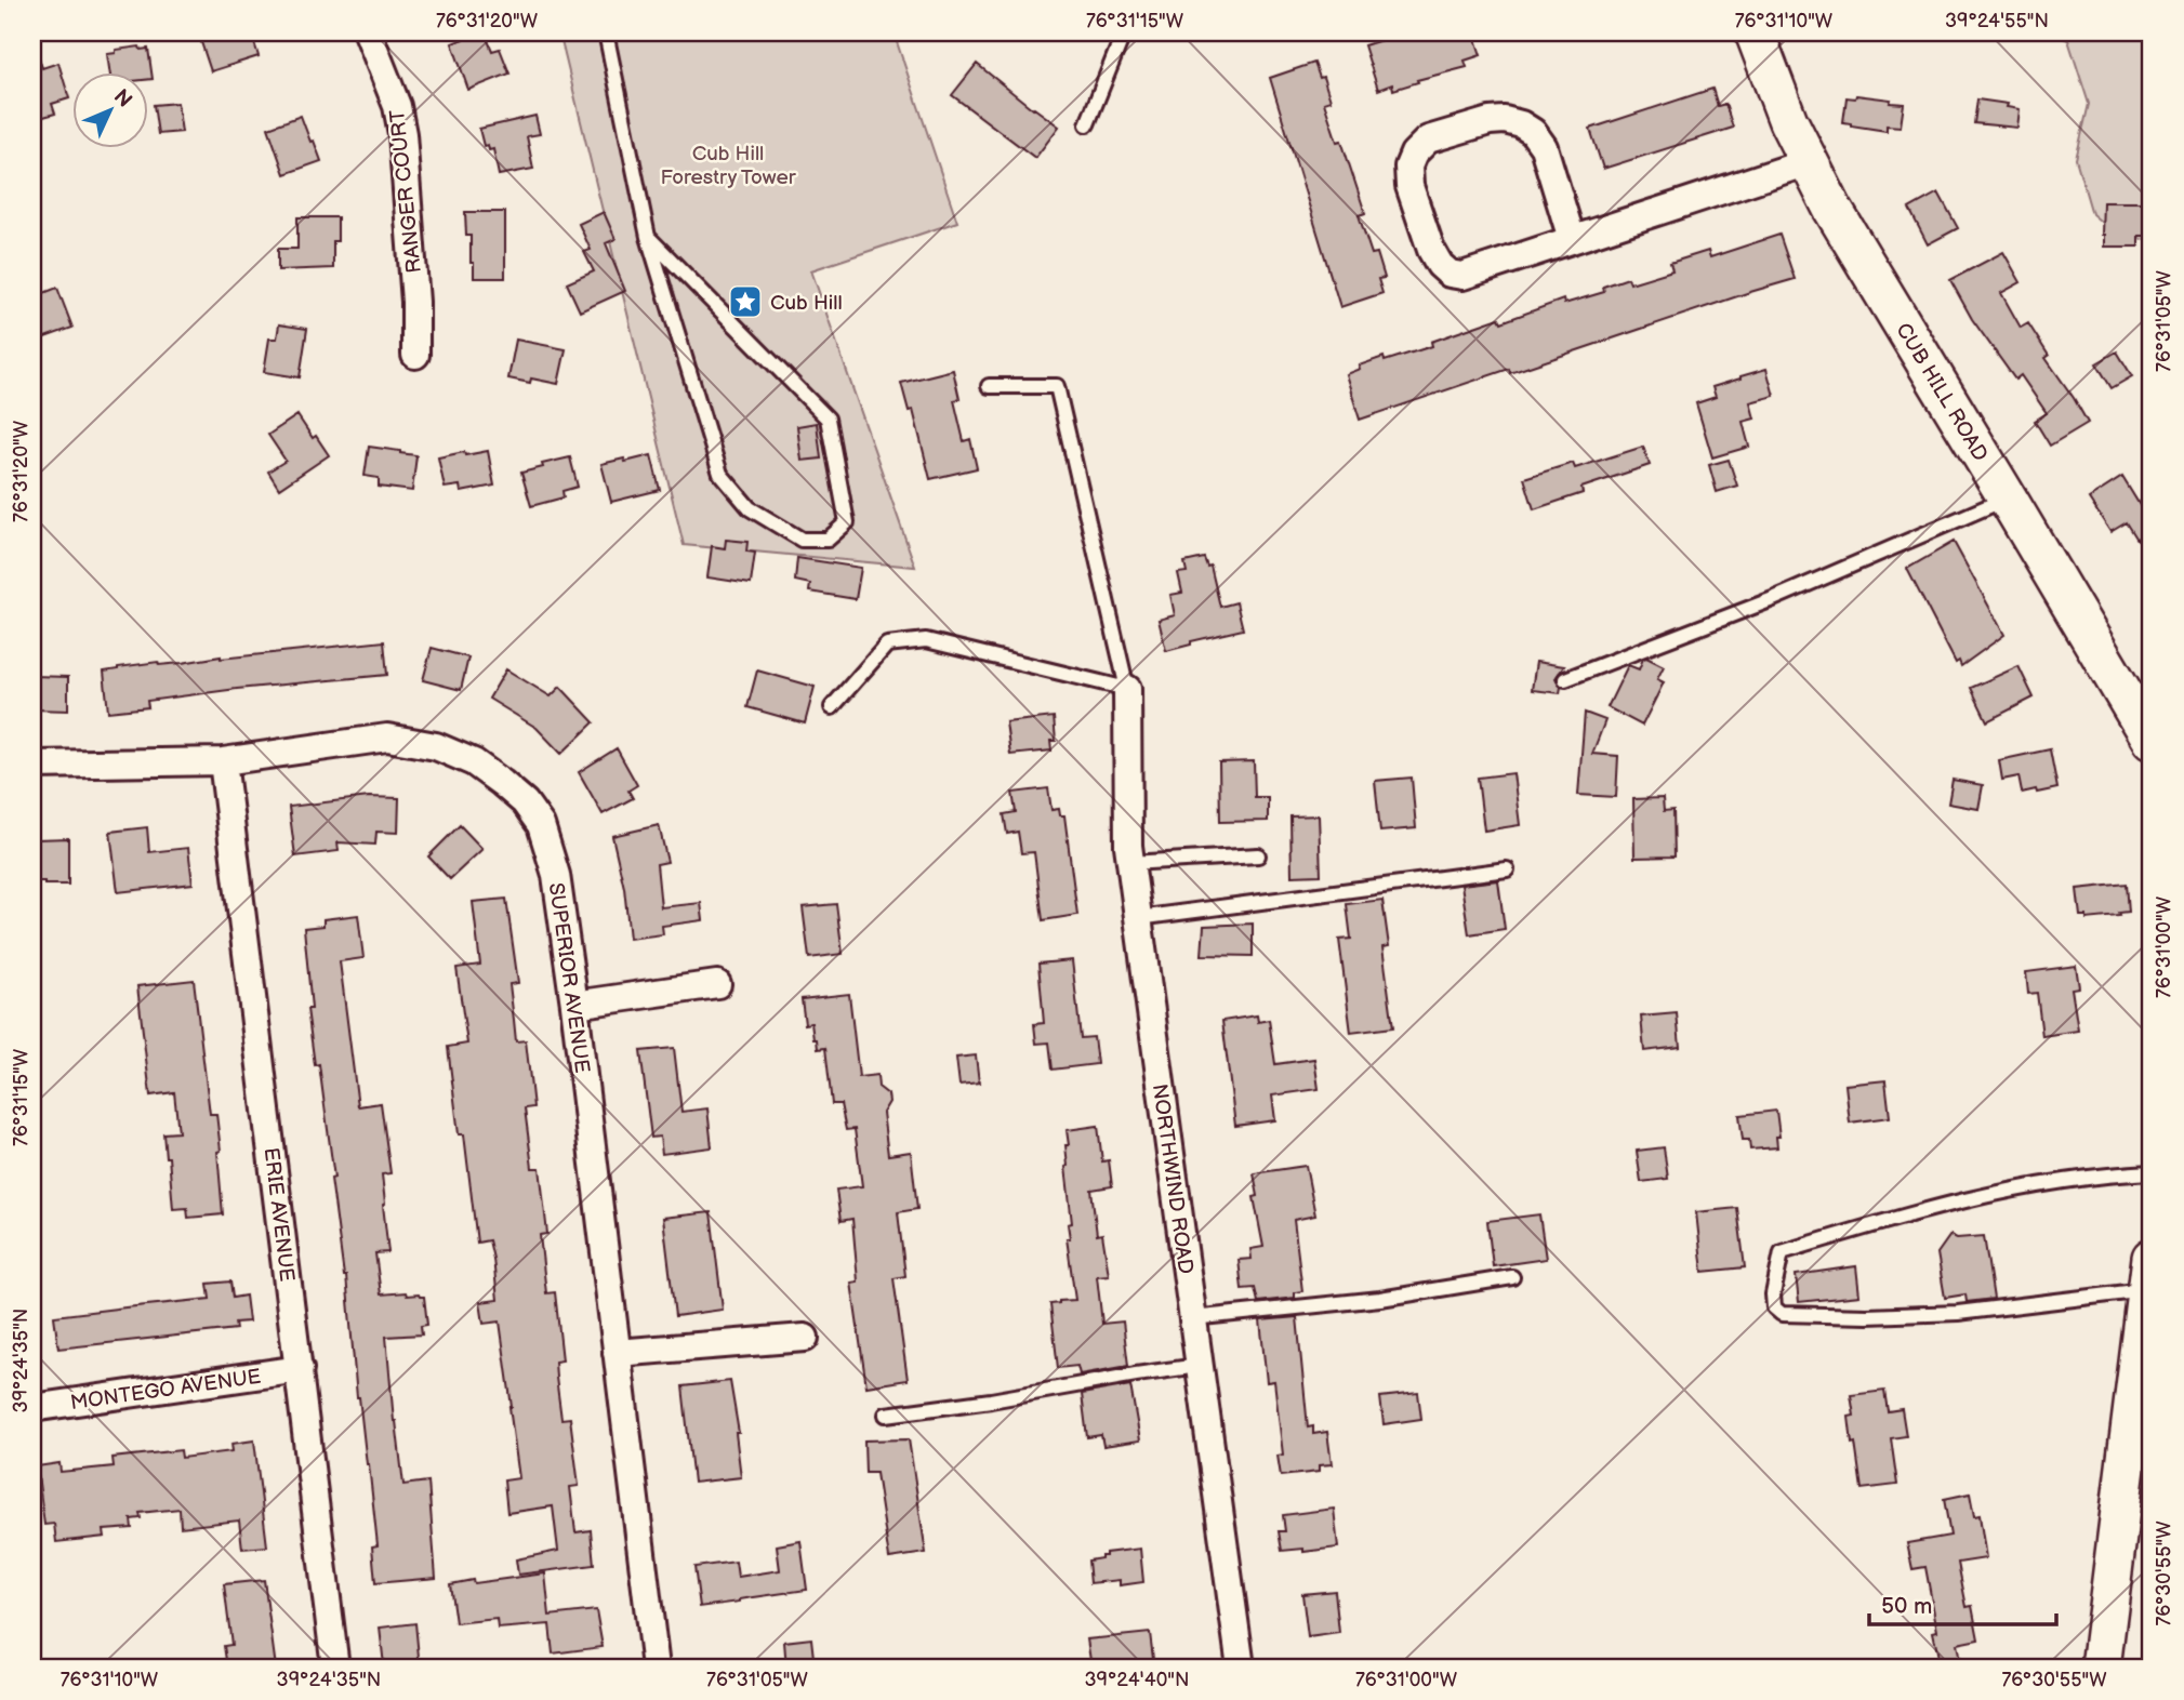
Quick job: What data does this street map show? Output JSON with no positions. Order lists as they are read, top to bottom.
{
  "streets": {
    "street": [
      "RANGER COURT",
      "CUB HILL ROAD",
      "SUPERIOR AVENUE",
      "NORTHWIND ROAD",
      "ERIE AVENUE",
      "MONTEGO AVENUE"
    ]
  },
  "crossings": [
    ["SUPERIOR AVENUE", "ERIE AVENUE"],
    ["ERIE AVENUE", "MONTEGO AVENUE"]
  ],
  "parks": ["Cub Hill Forestry Tower"],
  "places": {
    "place": ["Cub Hill"]
  },
  "scale_bar": "50 m",
  "north": "top right",
  "coordinates": [
    "76°31'20\"W",
    "76°31'15\"W",
    "76°31'10\"W",
    "39°24'55\"N",
    "76°31'05\"W",
    "76°31'00\"W",
    "39°24'35\"N",
    "76°30'55\"W",
    "39°24'40\"N"
  ]
}
